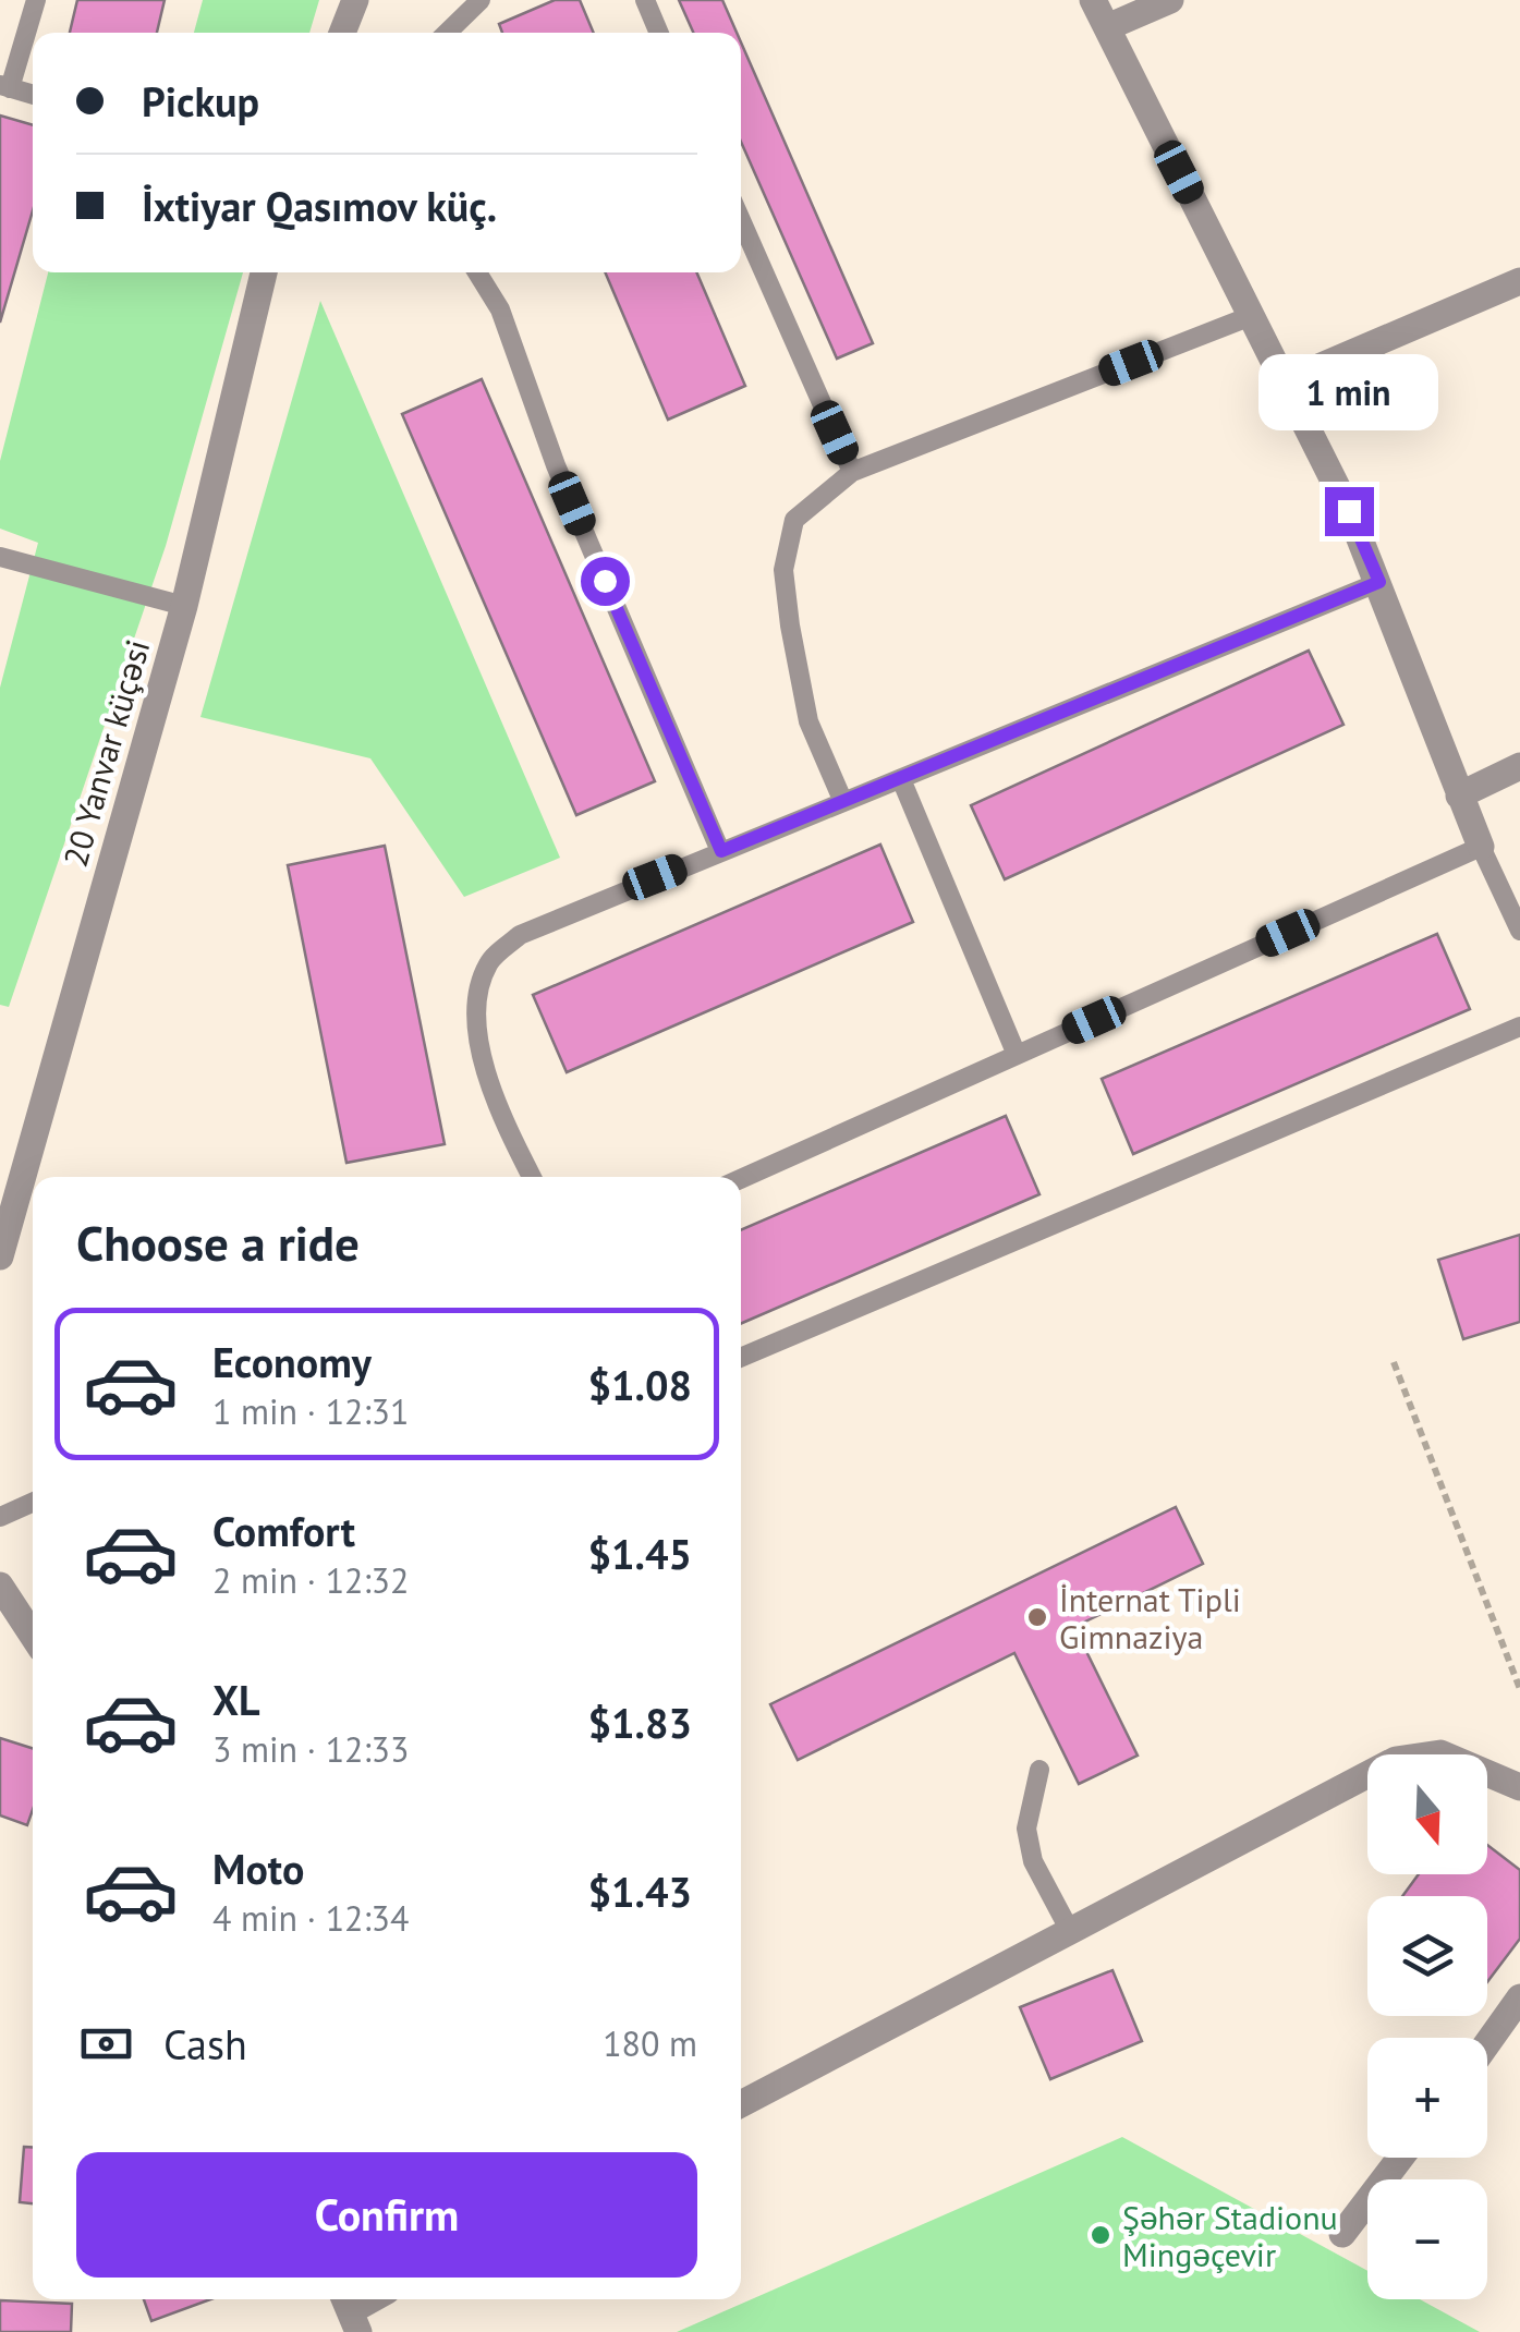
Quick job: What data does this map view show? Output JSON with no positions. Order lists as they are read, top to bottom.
{
  "streets": {
    "street": ["20 Yanvar küçəsi"]
  },
  "places": ["İnternat Tipli Gimnaziya", "Şəhər Stadionu Mingəçevir"],
  "north": "bottom",
  "page": {
    "banner": ["Pickup", "İxtiyar Qasımov küç."],
    "bubble": "1 min",
    "heading": "Choose a ride",
    "list": [
      {
        "name": "Economy",
        "note": "1 min · 12:31",
        "value": "$1.08"
      },
      {
        "name": "Comfort",
        "note": "2 min · 12:32",
        "value": "$1.45"
      },
      {
        "name": "XL",
        "note": "3 min · 12:33",
        "value": "$1.83"
      },
      {
        "name": "Moto",
        "note": "4 min · 12:34",
        "value": "$1.43"
      }
    ],
    "map_buttons": ["+", "−"],
    "pay": ["Cash", "180 m"],
    "buttons": "Confirm"
  }
}
